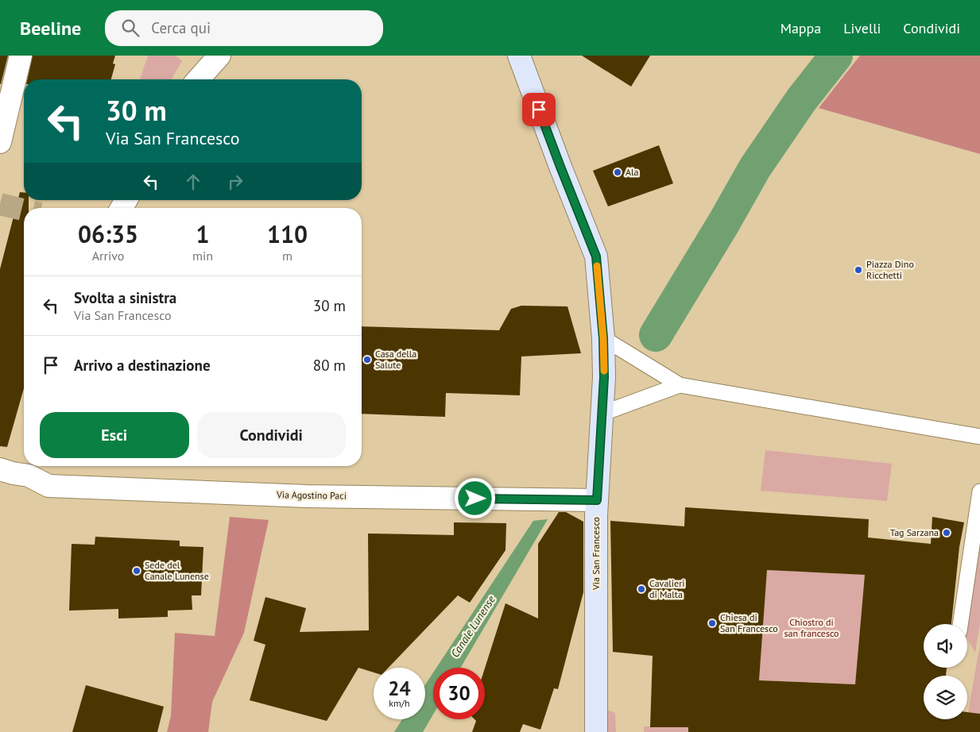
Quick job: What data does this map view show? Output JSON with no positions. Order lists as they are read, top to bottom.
{
  "streets": {
    "street": ["Via Agostino Paci", "Via San Francesco"]
  },
  "crossings": [
    ["Via Agostino Paci", "Via San Francesco"]
  ],
  "water": ["Canale Lunense"],
  "parks": ["Chiostro di san francesco"],
  "places": [
    "Ala",
    "Piazza Dino Ricchetti",
    "Casa della Salute",
    "Tag Sarzana",
    "Sede del Canale Lunense",
    "Cavalieri di Malta",
    "Chiesa di San Francesco"
  ],
  "page": {
    "header": "Beeline",
    "search": "Cerca qui",
    "nav": ["Mappa", "Livelli", "Condividi"],
    "turn": ["30 m", "Via San Francesco"],
    "eta": [
      "06:35",
      "Arrivo",
      "1",
      "min",
      "110",
      "m"
    ],
    "list": [
      {
        "name": "Svolta a sinistra",
        "note": "Via San Francesco",
        "value": "30 m"
      },
      {
        "name": "Arrivo a destinazione",
        "value": "80 m"
      }
    ],
    "buttons": ["Esci", "Condividi"],
    "speed": "24 km/h",
    "limit": "30"
  }
}
